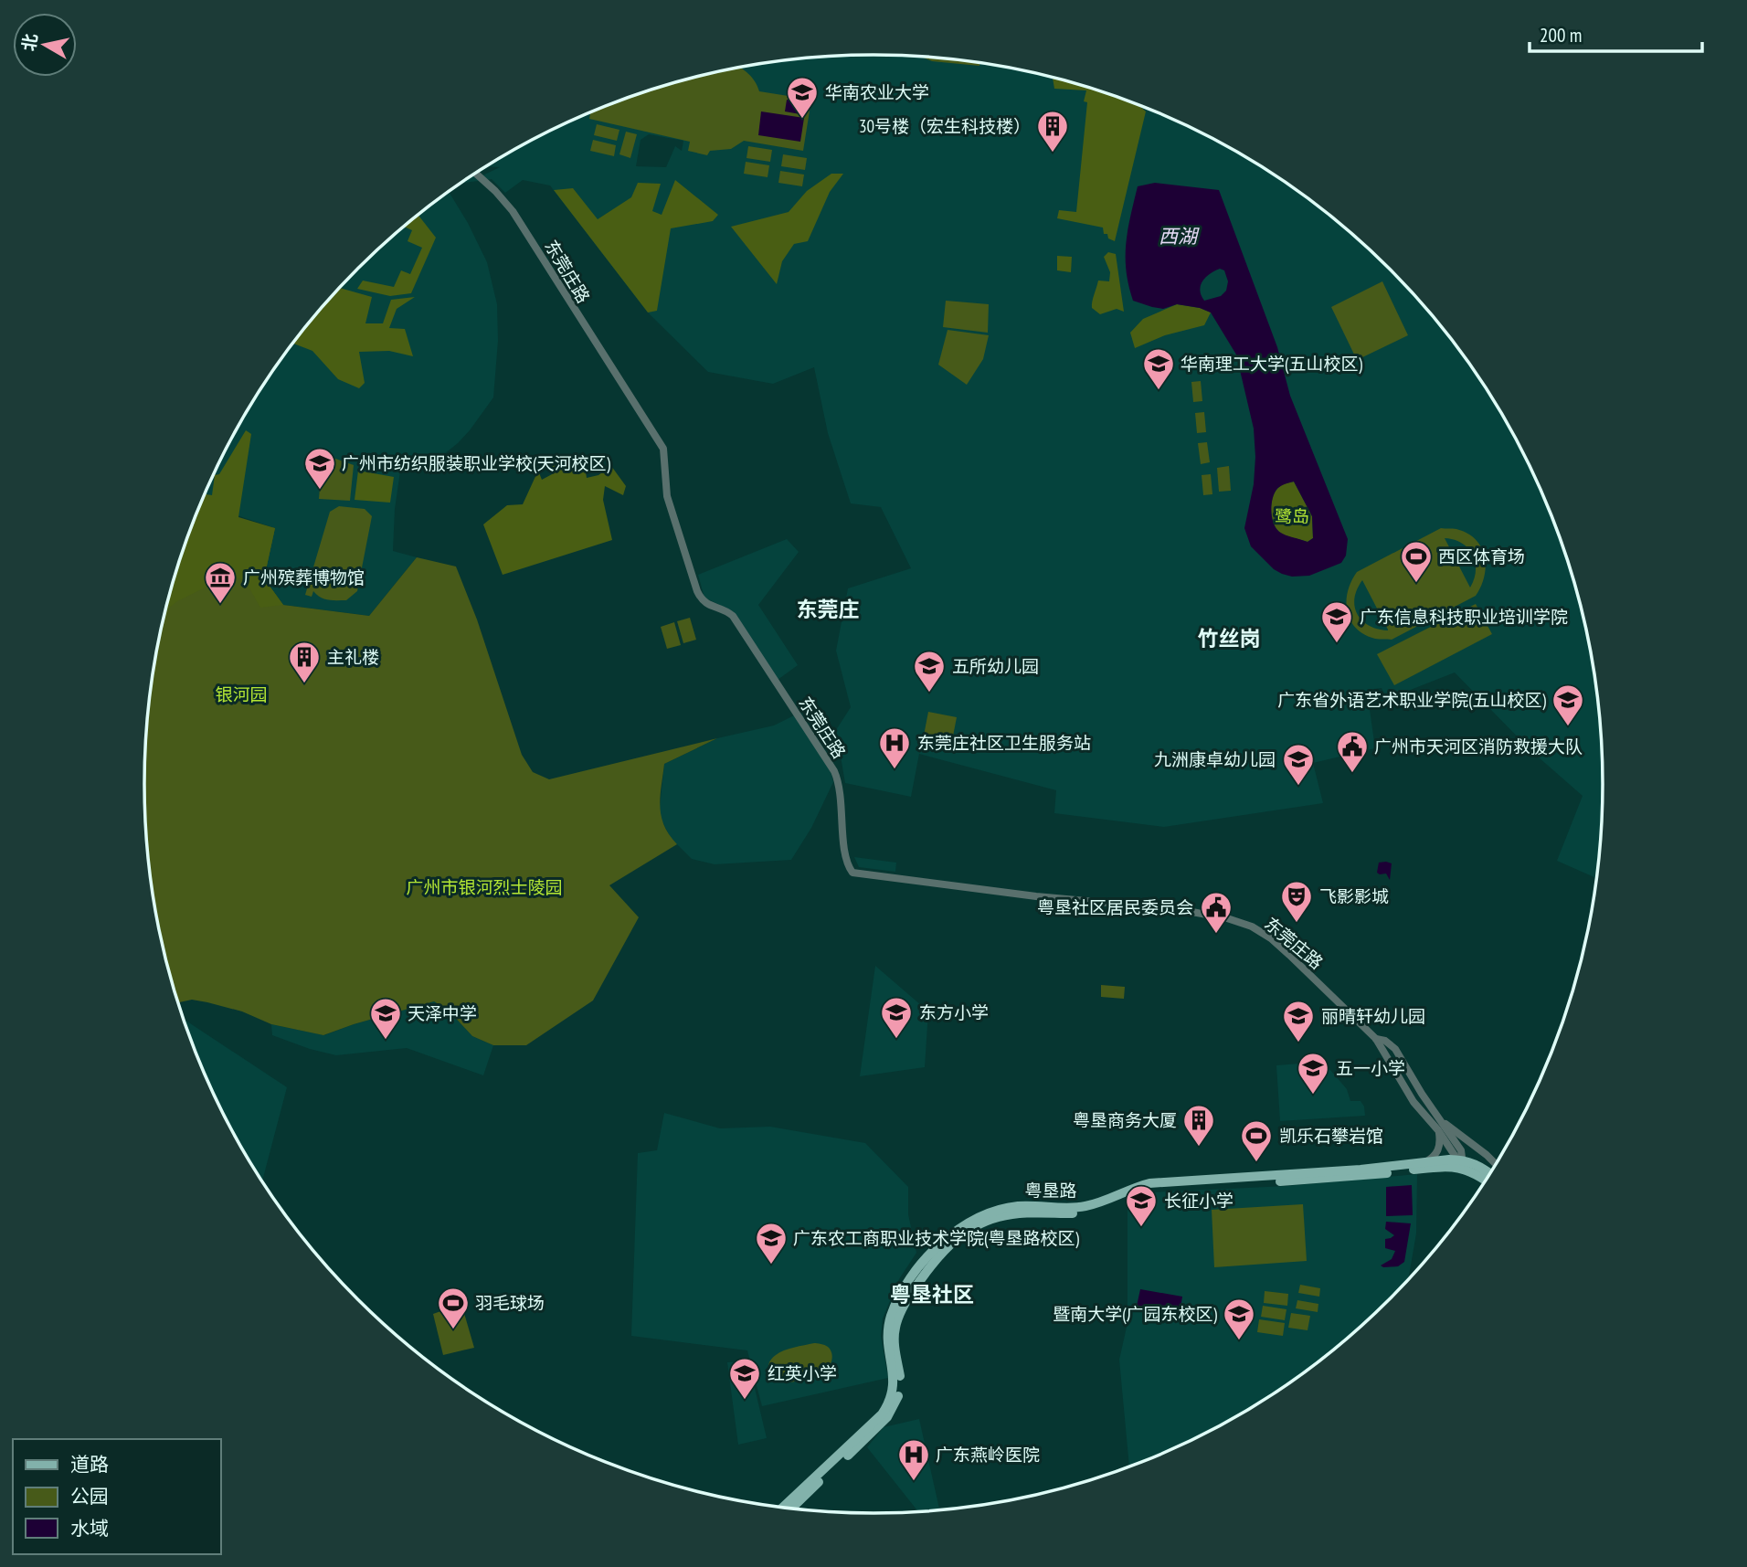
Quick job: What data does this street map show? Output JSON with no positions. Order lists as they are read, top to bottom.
{
  "streets": {
    "main road": ["粤垦路"],
    "street": ["东莞庄路"]
  },
  "crossings": [
    ["东莞庄路", "粤垦路"]
  ],
  "districts": ["东莞庄", "竹丝岗", "粤垦社区"],
  "water": ["西湖"],
  "parks": ["鹭岛", "银河园", "广州市银河烈士陵园"],
  "places": {
    "school or university": [
      "华南农业大学",
      "华南理工大学(五山校区)",
      "广州市纺织服装职业学校(天河校区)",
      "广东信息科技职业培训学院",
      "五所幼儿园",
      "广东省外语艺术职业学院(五山校区)",
      "九洲康卓幼儿园",
      "东方小学",
      "天泽中学",
      "丽晴轩幼儿园",
      "五一小学",
      "长征小学",
      "广东农工商职业技术学院(粤垦路校区)",
      "暨南大学(广园东校区)",
      "红英小学"
    ],
    "building": ["30号楼（宏生科技楼）", "主礼楼", "粤垦商务大厦"],
    "sports": ["西区体育场", "凯乐石攀岩馆", "羽毛球场"],
    "museum": ["广州殡葬博物馆"],
    "hospital": ["东莞庄社区卫生服务站", "广东燕岭医院"],
    "public building": ["广州市天河区消防救援大队", "粤垦社区居民委员会"],
    "theatre": ["飞影影城"]
  },
  "legend": ["道路", "公园", "水域"],
  "scale_bar": "200 m",
  "north": "left"
}
